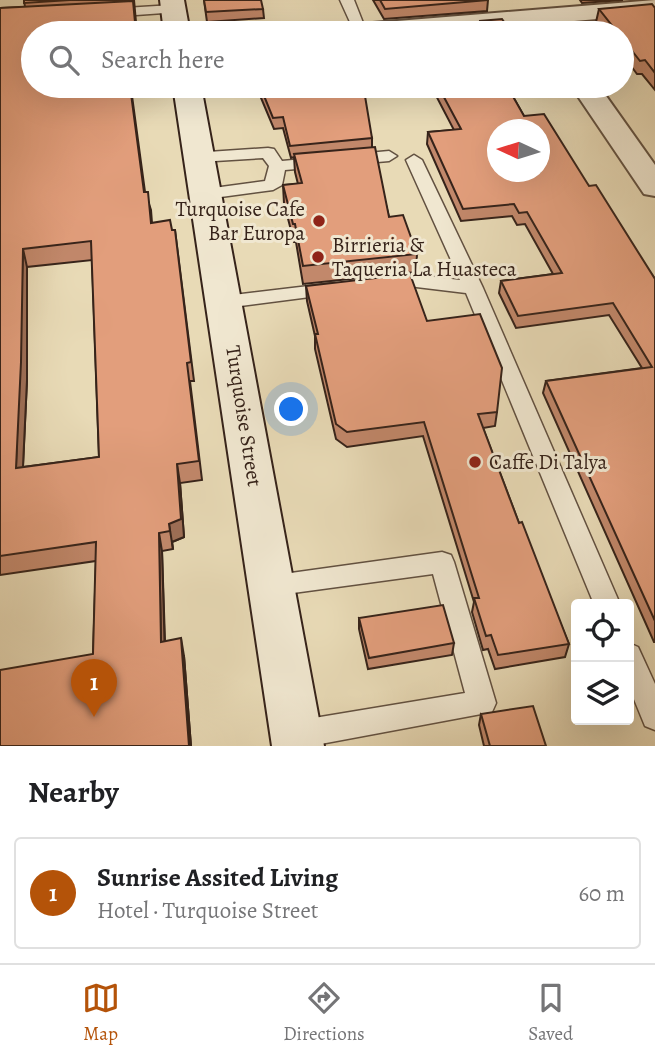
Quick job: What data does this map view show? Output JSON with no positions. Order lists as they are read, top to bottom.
{
  "streets": {
    "main road": ["Turquoise Street"]
  },
  "places": ["Turquoise Cafe Bar Europa", "Birrieria & Taqueria La Huasteca", "Caffe Di Talya"],
  "north": "left",
  "page": {
    "search": "Search here",
    "pins": "1",
    "heading": "Nearby",
    "list": [
      {
        "mark": "1",
        "name": "Sunrise Assited Living",
        "note": "Hotel · Turquoise Street",
        "value": "60 m"
      }
    ],
    "nav": ["Map", "Directions", "Saved"]
  }
}
